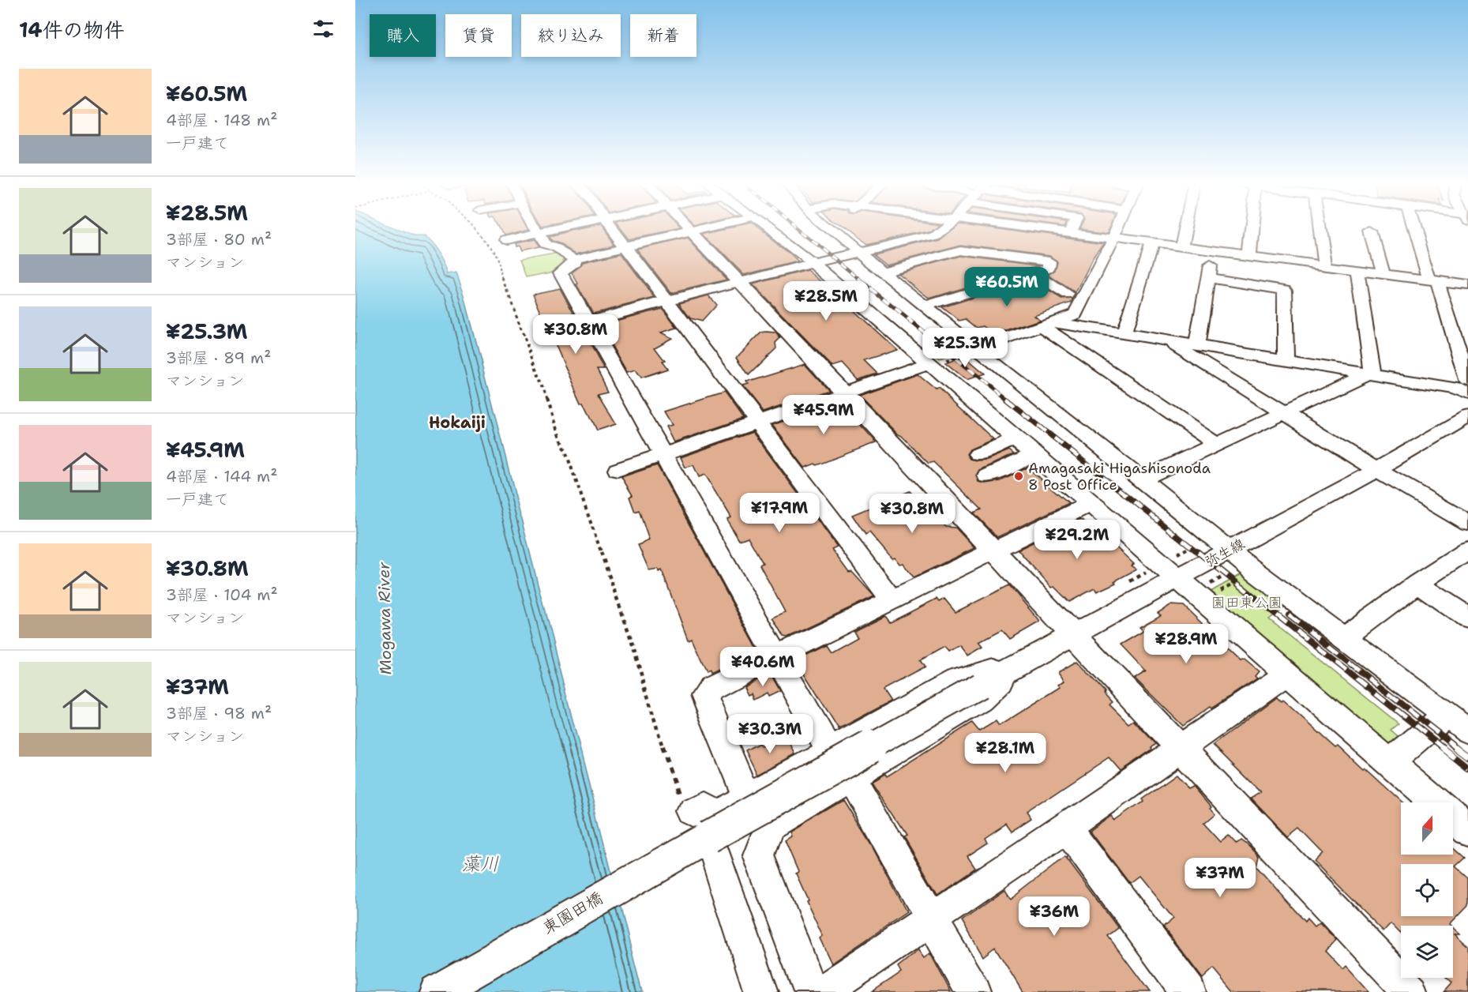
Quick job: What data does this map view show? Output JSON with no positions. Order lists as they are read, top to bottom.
{
  "streets": {
    "street": ["弥生線", "東園田橋"]
  },
  "crossings": [
    ["弥生線", "東園田橋"]
  ],
  "districts": ["Hokaiji"],
  "water": ["Mogawa River", "藻川"],
  "parks": ["園田東公園"],
  "places": ["Amagasaki Higashisonoda 8 Post Office"],
  "north": "top",
  "page": {
    "heading": "14件の物件",
    "chip": [
      "購入",
      "賃貸",
      "絞り込み",
      "新着"
    ],
    "list": [
      {
        "name": "¥60.5M",
        "note": "4部屋 · 148 m² · 一戸建て"
      },
      {
        "name": "¥28.5M",
        "note": "3部屋 · 80 m² · マンション"
      },
      {
        "name": "¥25.3M",
        "note": "3部屋 · 89 m² · マンション"
      },
      {
        "name": "¥45.9M",
        "note": "4部屋 · 144 m² · 一戸建て"
      },
      {
        "name": "¥30.8M",
        "note": "3部屋 · 104 m² · マンション"
      },
      {
        "name": "¥37M",
        "note": "3部屋 · 98 m² · マンション"
      }
    ],
    "price": [
      "¥60.5M",
      "¥28.5M",
      "¥30.8M",
      "¥25.3M",
      "¥45.9M",
      "¥17.9M",
      "¥30.8M",
      "¥29.2M",
      "¥28.9M",
      "¥40.6M",
      "¥30.3M",
      "¥28.1M",
      "¥37M",
      "¥36M"
    ]
  }
}
